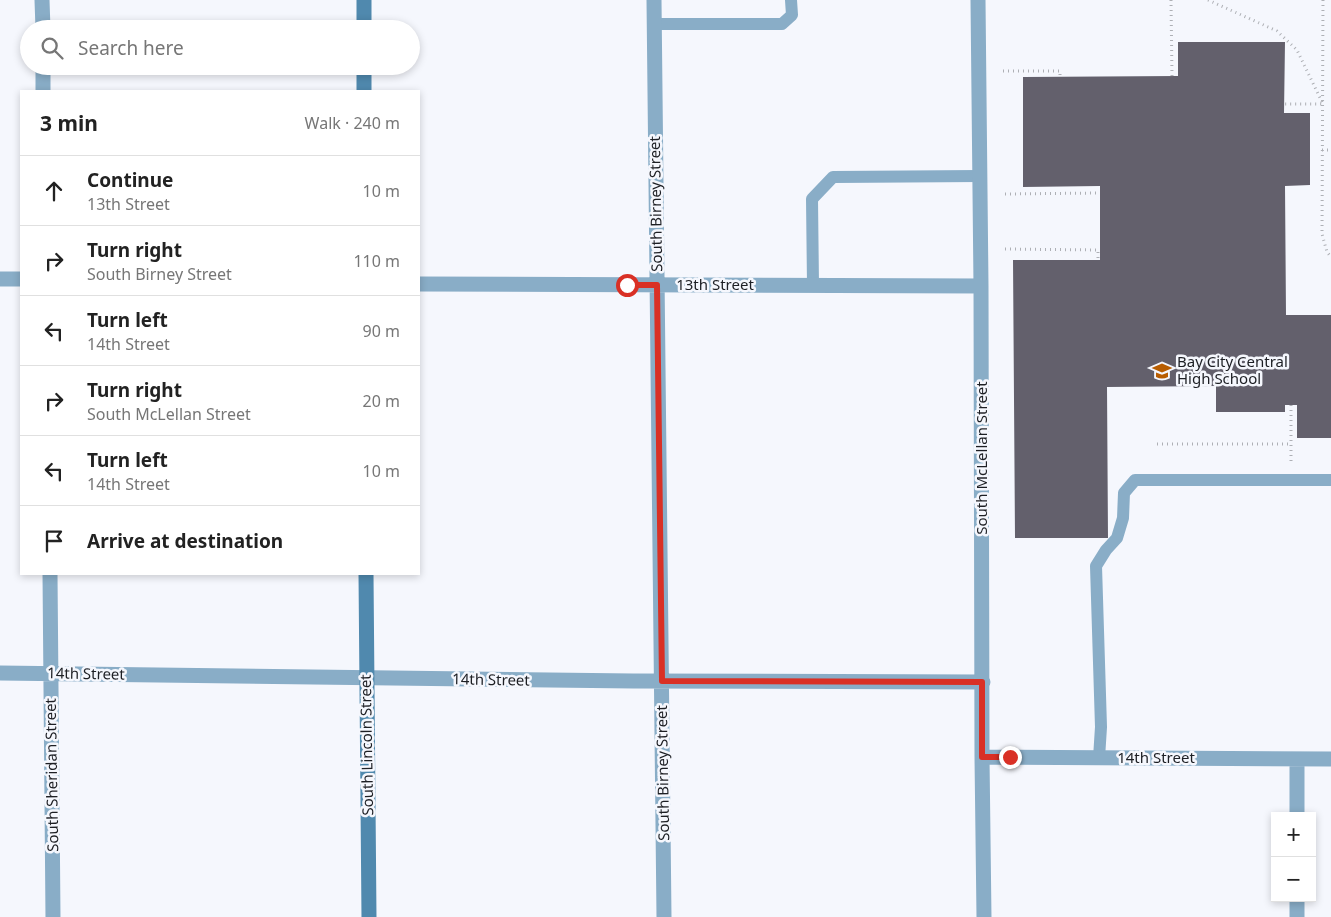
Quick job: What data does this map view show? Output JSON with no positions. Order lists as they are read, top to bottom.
{
  "streets": {
    "street": [
      "South Birney Street",
      "13th Street",
      "South McLellan Street",
      "14th Street",
      "South Lincoln Street",
      "South Sheridan Street"
    ]
  },
  "crossings": [
    ["South Birney Street", "13th Street"],
    ["South Birney Street", "14th Street"],
    ["13th Street", "South McLellan Street"],
    ["South McLellan Street", "14th Street"],
    ["14th Street", "South Lincoln Street"],
    ["14th Street", "South Sheridan Street"]
  ],
  "places": {
    "school or university": ["Bay City Central High School"]
  },
  "page": {
    "search": "Search here",
    "heading": ["3 min", "Walk · 240 m"],
    "list": [
      ["Continue", "13th Street", "10 m"],
      ["Turn right", "South Birney Street", "110 m"],
      ["Turn left", "14th Street", "90 m"],
      ["Turn right", "South McLellan Street", "20 m"],
      ["Turn left", "14th Street", "10 m"],
      "Arrive at destination"
    ],
    "map_buttons": ["+", "−"]
  }
}
